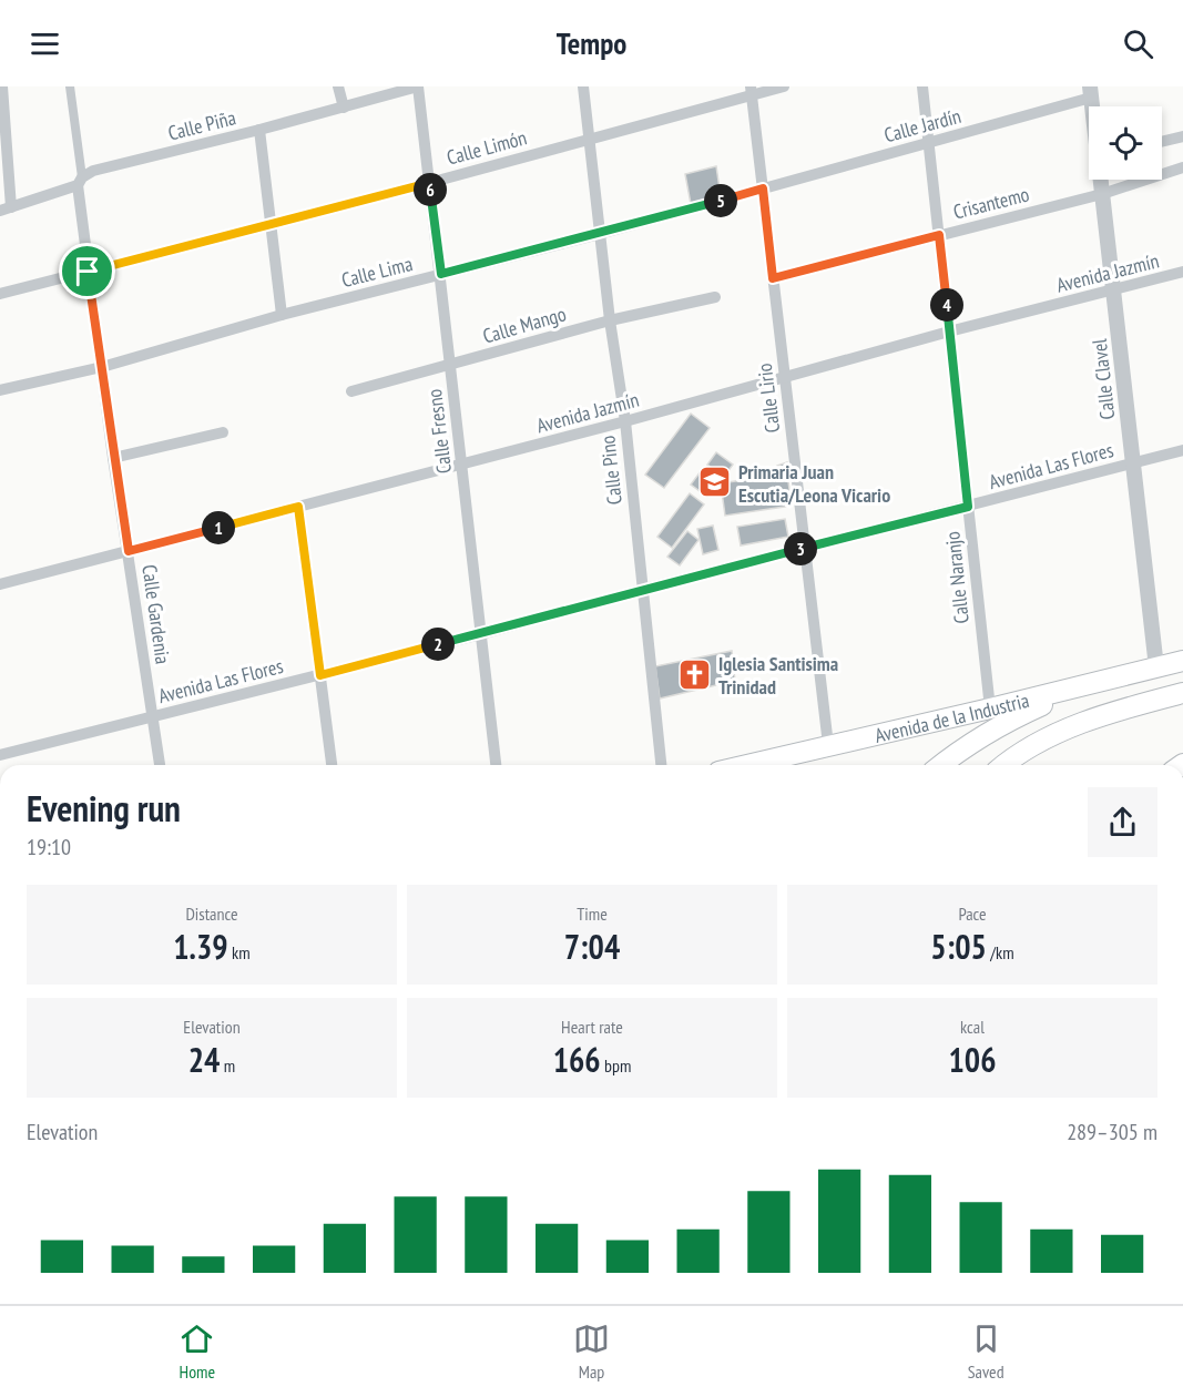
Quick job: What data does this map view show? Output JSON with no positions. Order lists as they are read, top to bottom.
{
  "streets": {
    "highway": ["Avenida de la Industria"],
    "street": [
      "Calle Piña",
      "Calle Jardín",
      "Calle Limón",
      "Crisantemo",
      "Calle Lima",
      "Avenida Jazmín",
      "Calle Mango",
      "Calle Clavel",
      "Calle Lirio",
      "Calle Fresno",
      "Avenida Las Flores",
      "Calle Pino",
      "Calle Naranjo",
      "Calle Gardenia"
    ]
  },
  "crossings": [
    ["Calle Piña", "Calle Fresno"],
    ["Calle Piña", "Calle Gardenia"],
    ["Calle Jardín", "Calle Lima"],
    ["Calle Jardín", "Calle Lirio"],
    ["Calle Jardín", "Calle Naranjo"],
    ["Calle Limón", "Calle Lirio"],
    ["Calle Limón", "Calle Fresno"],
    ["Calle Limón", "Calle Pino"],
    ["Calle Limón", "Calle Gardenia"],
    ["Crisantemo", "Calle Clavel"],
    ["Crisantemo", "Calle Lirio"],
    ["Crisantemo", "Calle Naranjo"],
    ["Calle Lima", "Calle Lirio"],
    ["Calle Lima", "Calle Fresno"],
    ["Calle Lima", "Calle Pino"],
    ["Calle Lima", "Calle Gardenia"],
    ["Avenida Jazmín", "Calle Clavel"],
    ["Avenida Jazmín", "Calle Lirio"],
    ["Avenida Jazmín", "Calle Fresno"],
    ["Avenida Jazmín", "Calle Pino"],
    ["Avenida Jazmín", "Calle Naranjo"],
    ["Avenida Jazmín", "Calle Gardenia"],
    ["Calle Mango", "Calle Fresno"],
    ["Calle Mango", "Calle Pino"],
    ["Calle Clavel", "Avenida Las Flores"],
    ["Calle Clavel", "Avenida de la Industria"],
    ["Calle Lirio", "Avenida Las Flores"],
    ["Calle Lirio", "Avenida de la Industria"],
    ["Calle Fresno", "Avenida Las Flores"],
    ["Avenida Las Flores", "Calle Pino"],
    ["Avenida Las Flores", "Calle Naranjo"],
    ["Avenida Las Flores", "Calle Gardenia"],
    ["Calle Naranjo", "Avenida de la Industria"]
  ],
  "places": {
    "school or university": ["Primaria Juan Escutia/Leona Vicario"],
    "church": ["Iglesia Santisima Trinidad"]
  },
  "page": {
    "header": "Tempo",
    "pins": [
      "6",
      "5",
      "4",
      "1",
      "3",
      "2"
    ],
    "heading": ["Evening run", "19:10"],
    "stats": [
      ["Distance", "1.39 km"],
      ["Time", "7:04"],
      ["Pace", "5:05 /km"],
      ["Elevation", "24 m"],
      ["Heart rate", "166 bpm"],
      ["kcal", "106"]
    ],
    "chart": ["Elevation", "289–305 m"],
    "tabs": ["Home", "Map", "Saved"]
  }
}
